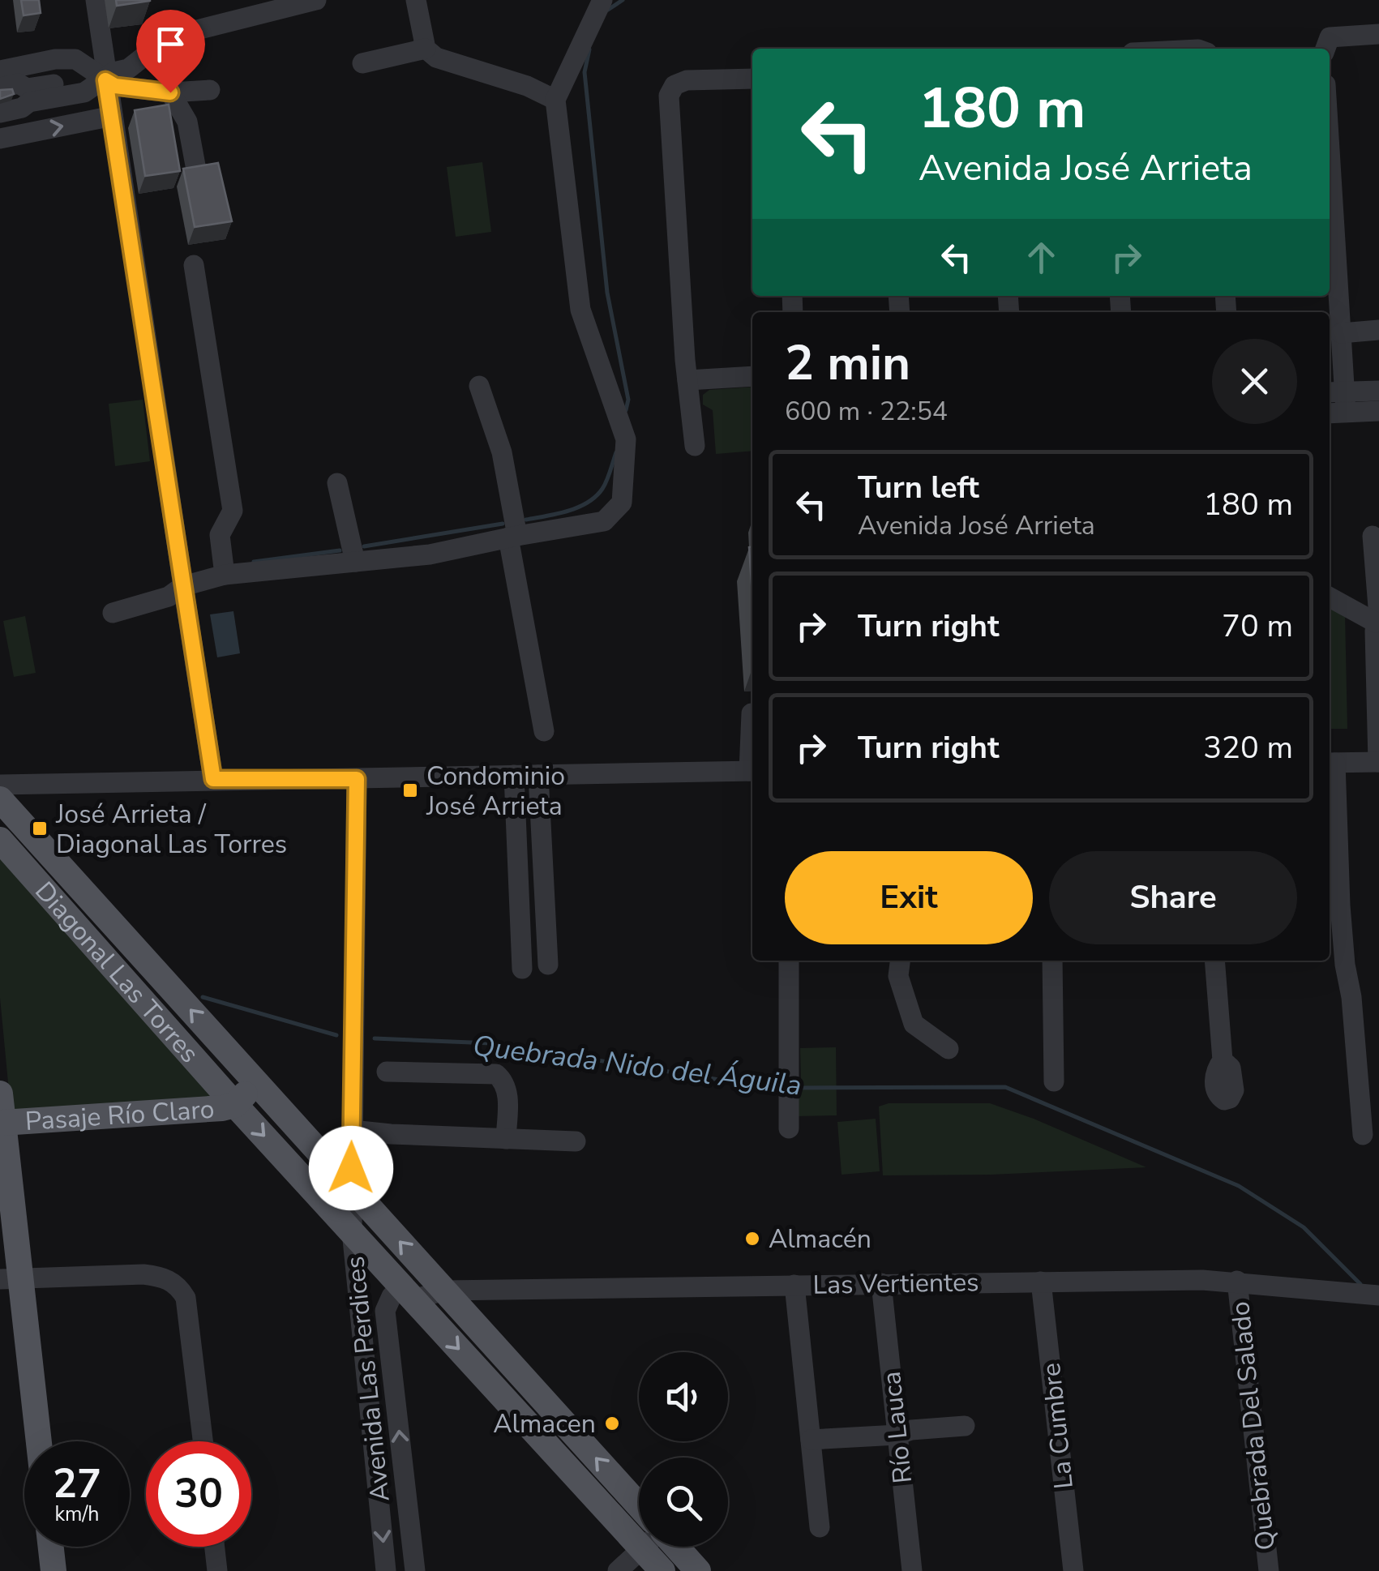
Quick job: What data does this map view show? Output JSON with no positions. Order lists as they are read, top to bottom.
{
  "streets": {
    "main road": ["Diagonal Las Torres", "Pasaje Río Claro"],
    "street": [
      "Las Vertientes",
      "Avenida Las Perdices",
      "La Cumbre",
      "Quebrada Del Salado",
      "Río Lauca"
    ]
  },
  "crossings": [
    ["Diagonal Las Torres", "Pasaje Río Claro"],
    ["Diagonal Las Torres", "Las Vertientes"],
    ["Diagonal Las Torres", "Avenida Las Perdices"],
    ["Las Vertientes", "Avenida Las Perdices"],
    ["Las Vertientes", "La Cumbre"],
    ["Las Vertientes", "Quebrada Del Salado"],
    ["Las Vertientes", "Río Lauca"]
  ],
  "water": ["Quebrada Nido del Águila"],
  "places": {
    "transit": ["Condominio José Arrieta", "José Arrieta / Diagonal Las Torres"],
    "other": ["Almacén", "Almacen"]
  },
  "page": {
    "turn": ["180 m", "Avenida José Arrieta"],
    "heading": ["2 min", "600 m · 22:54"],
    "list": [
      {
        "name": "Turn left",
        "note": "Avenida José Arrieta",
        "value": "180 m"
      },
      {
        "name": "Turn right",
        "value": "70 m"
      },
      {
        "name": "Turn right",
        "value": "320 m"
      }
    ],
    "buttons": ["Exit", "Share"],
    "speed": "27 km/h",
    "limit": "30"
  }
}
